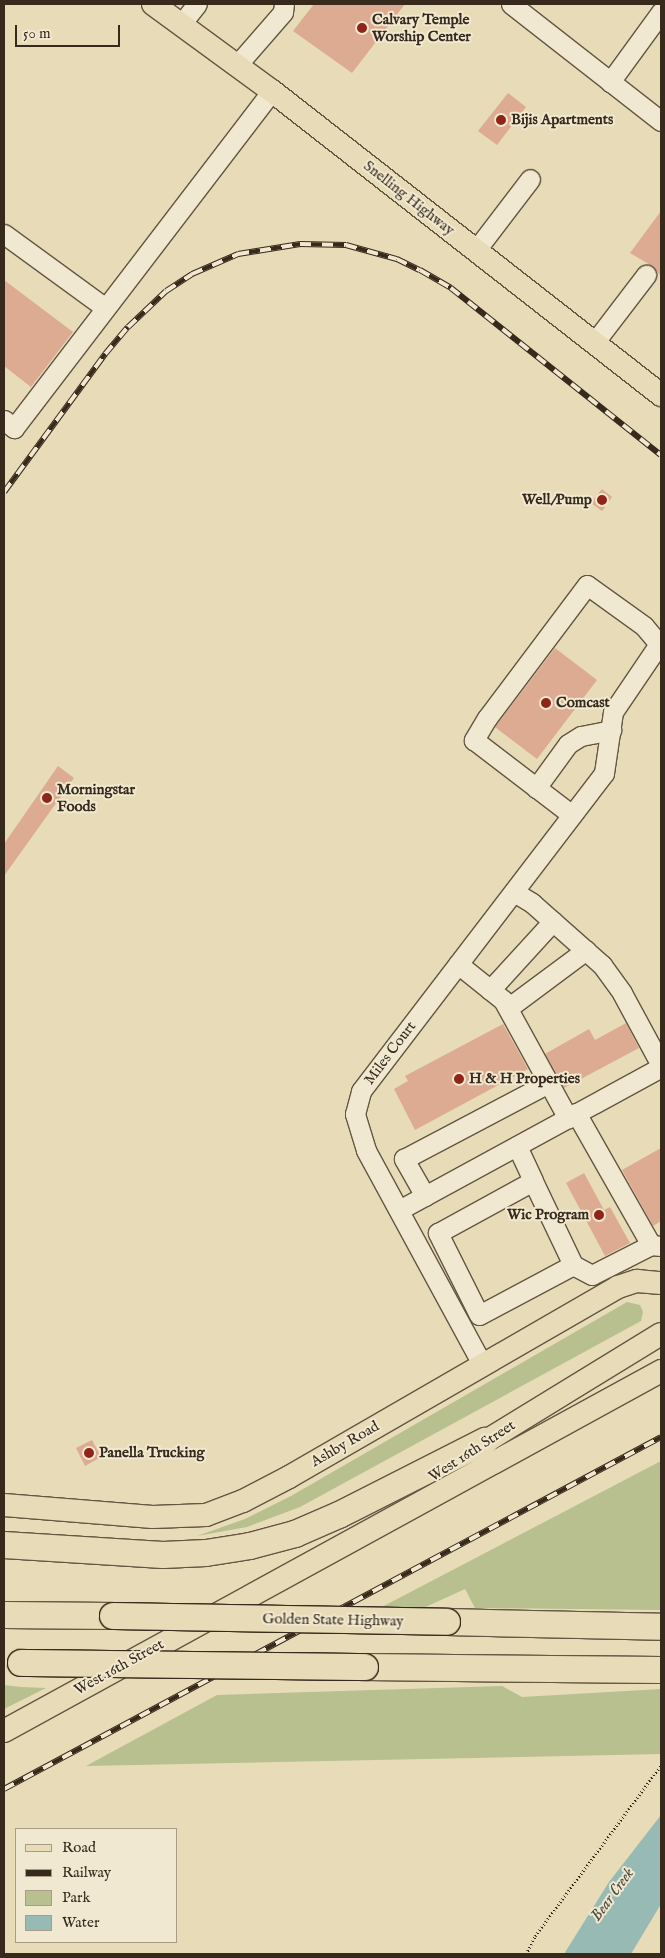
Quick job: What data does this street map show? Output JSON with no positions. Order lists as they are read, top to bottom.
{
  "streets": {
    "highway": ["Golden State Highway"],
    "main road": ["Snelling Highway", "Ashby Road", "West 16th Street"],
    "street": ["Miles Court"]
  },
  "crossings": [
    ["Miles Court", "Ashby Road"]
  ],
  "water": ["Bear Creek"],
  "places": [
    "Calvary Temple Worship Center",
    "Bijis Apartments",
    "Well/Pump",
    "Comcast",
    "Morningstar Foods",
    "H & H Properties",
    "Wic Program",
    "Panella Trucking"
  ],
  "legend": [
    "Road",
    "Railway",
    "Park",
    "Water"
  ],
  "scale_bar": "50 m"
}
